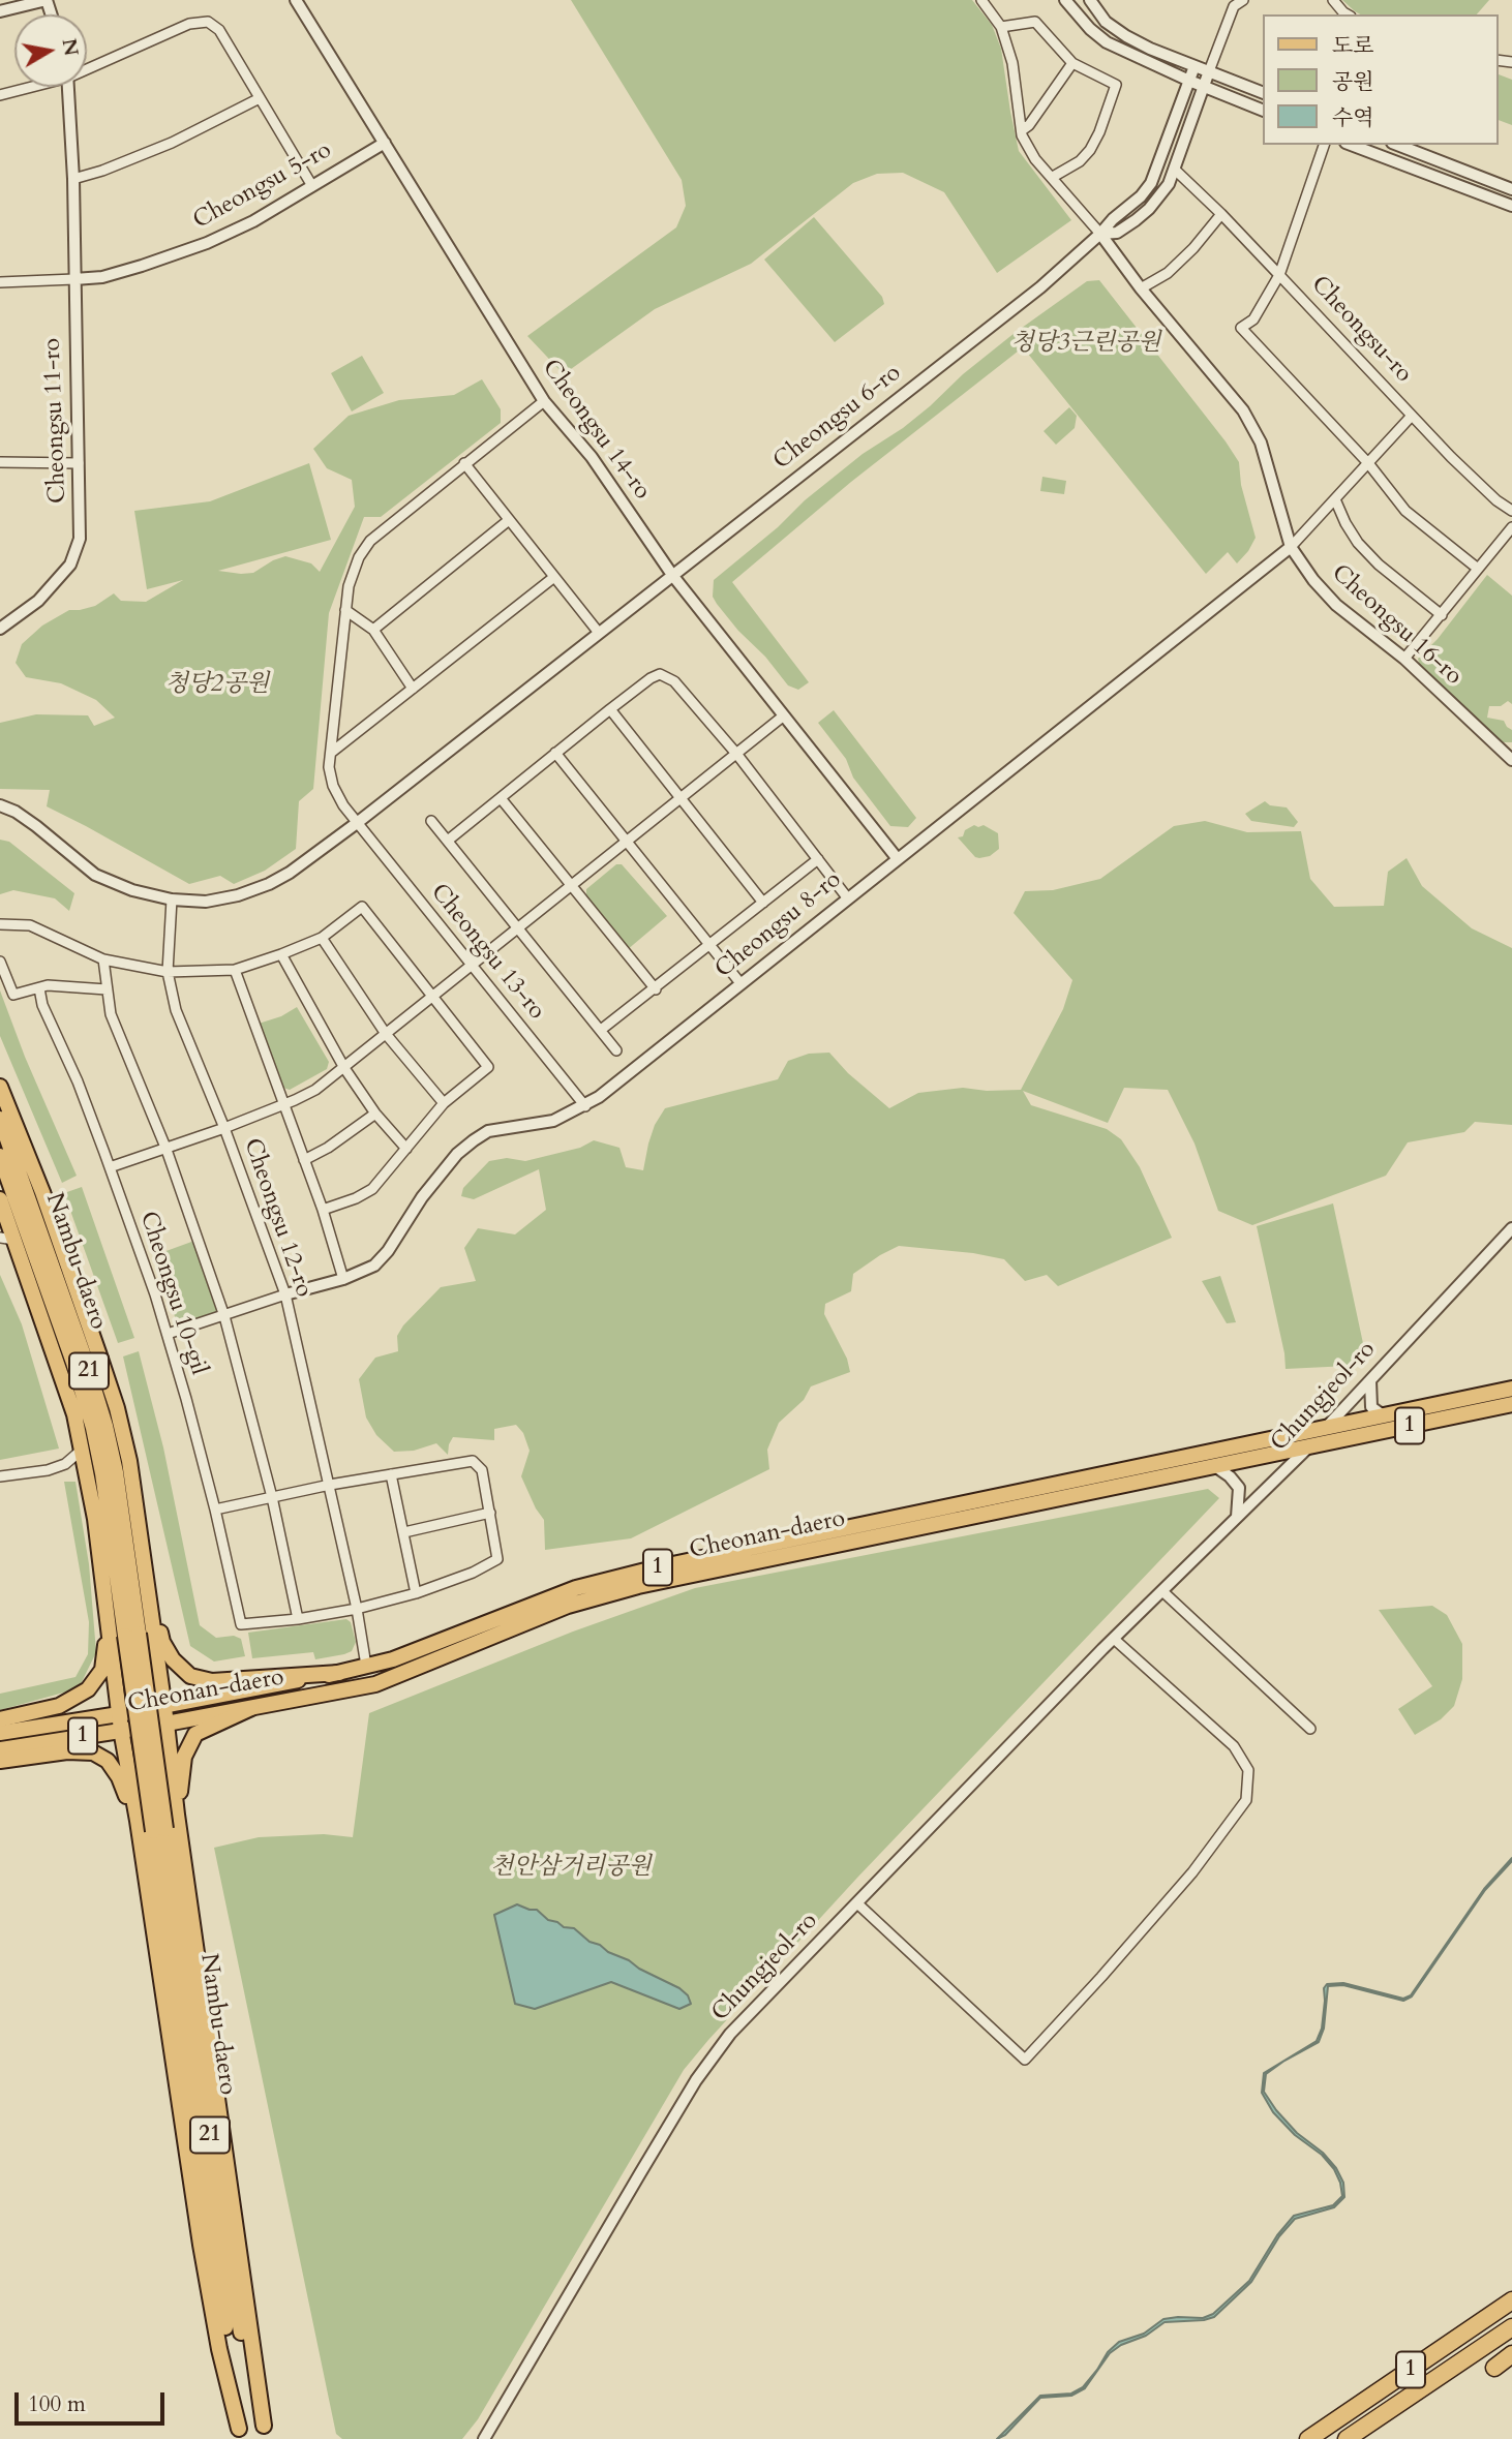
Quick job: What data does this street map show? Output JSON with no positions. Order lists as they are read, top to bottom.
{
  "streets": {
    "highway": ["1"],
    "main road": ["Nambu-daero", "21", "Cheonan-daero"],
    "street": [
      "Cheongsu 5-ro",
      "Cheongsu-ro",
      "Cheongsu 6-ro",
      "Cheongsu 11-ro",
      "Cheongsu 14-ro",
      "Cheongsu 16-ro",
      "Cheongsu 8-ro",
      "Cheongsu 13-ro",
      "Cheongsu 12-ro",
      "Cheongsu 10-gil",
      "Chungjeol-ro"
    ]
  },
  "crossings": [
    ["Cheongsu 5-ro", "Cheongsu 11-ro"],
    ["Cheongsu 5-ro", "Cheongsu 14-ro"],
    ["Cheongsu 6-ro", "Cheongsu 14-ro"],
    ["Cheongsu 6-ro", "Cheongsu 16-ro"],
    ["Cheongsu 6-ro", "Cheongsu 13-ro"],
    ["Cheongsu 6-ro", "Cheongsu 12-ro"],
    ["Cheongsu 14-ro", "Cheongsu 8-ro"],
    ["Cheongsu 16-ro", "Cheongsu 8-ro"],
    ["Cheongsu 8-ro", "Cheongsu 13-ro"],
    ["Cheongsu 8-ro", "Cheongsu 12-ro"],
    ["Cheongsu 12-ro", "Cheongsu 10-gil"],
    ["Cheongsu 12-ro", "Cheonan-daero"],
    ["Nambu-daero", "21"],
    ["Chungjeol-ro", "Cheonan-daero"]
  ],
  "parks": ["청당3근린공원", "청당2공원", "천안삼거리공원"],
  "legend": ["도로", "공원", "수역"],
  "scale_bar": "100 m",
  "north": "right"
}
